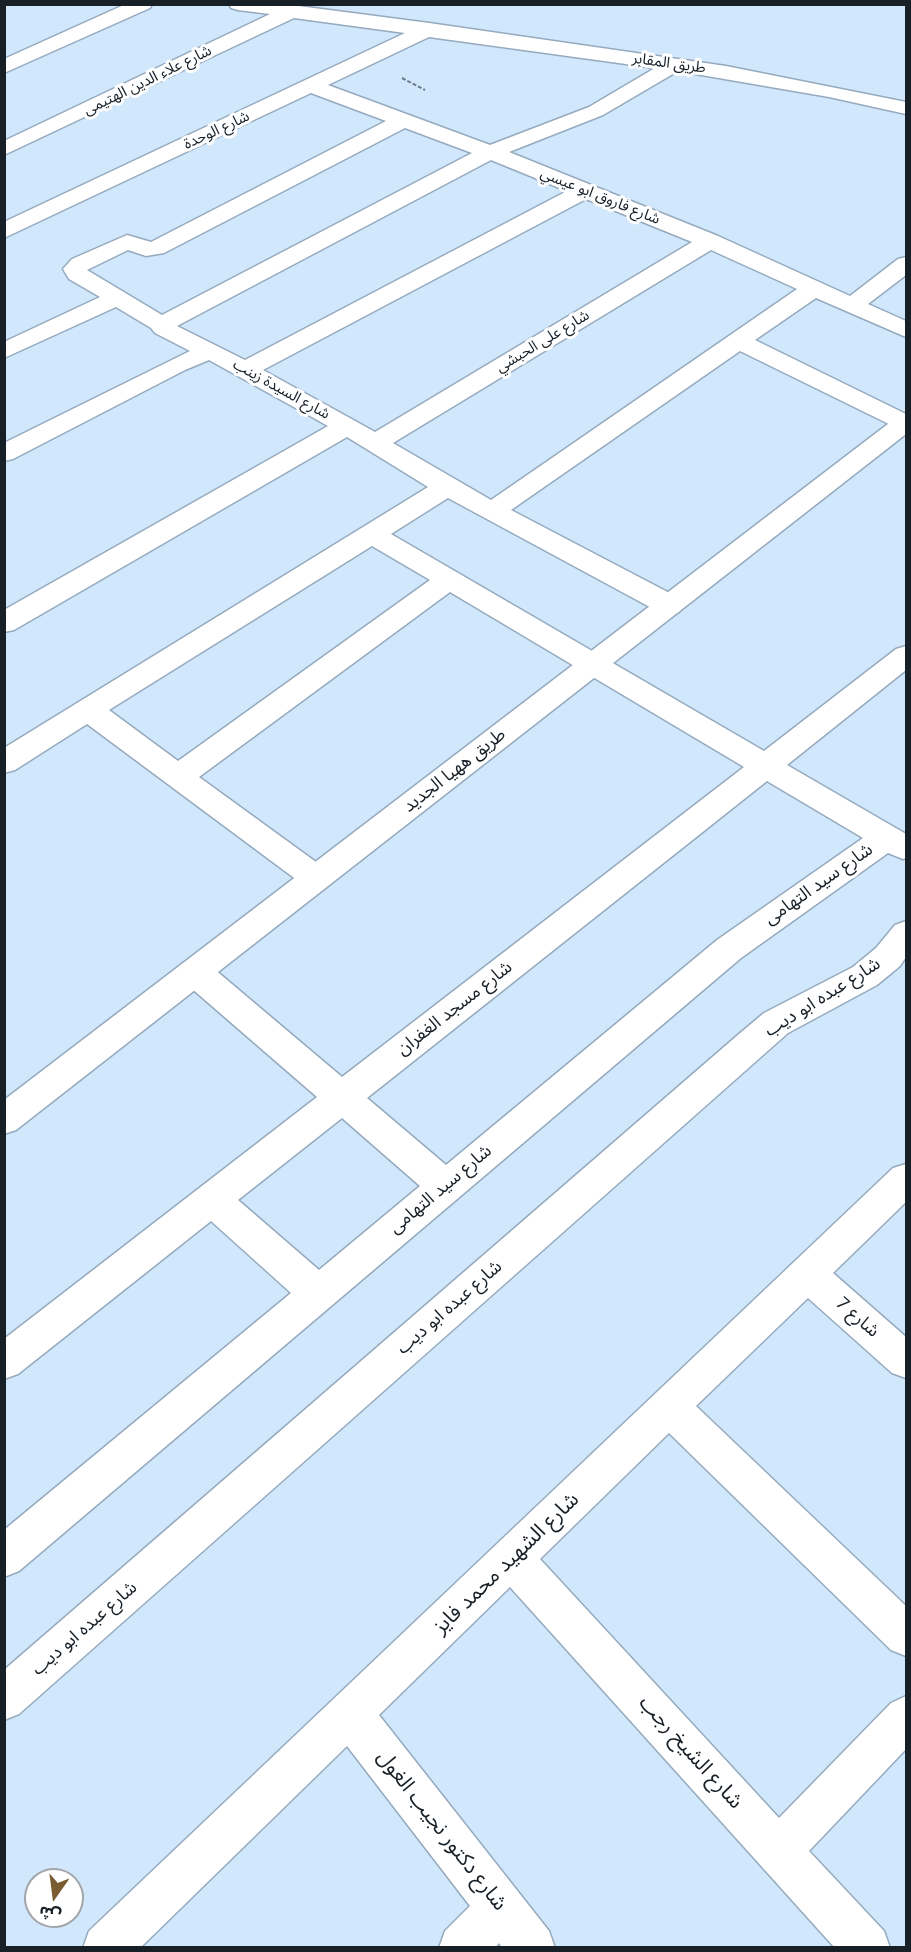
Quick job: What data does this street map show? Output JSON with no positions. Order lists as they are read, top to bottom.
{
  "streets": {
    "street": [
      "طريق المقابر",
      "شارع علاء الدين الهتيمى",
      "شارع الوحدة",
      "شارع فاروق ابو عيسي",
      "شارع على الحبشي",
      "شارع السيدة زينب",
      "طريق ههيا الجديد",
      "شارع سيد التهامى",
      "شارع عبده ابو ديب",
      "شارع مسجد الغفران",
      "شارع 7",
      "شارع الشهيد محمد فايز",
      "شارع الشيخ رجب",
      "شارع دكتور نجيب الغول"
    ]
  },
  "crossings": [
    ["طريق المقابر", "شارع علاء الدين الهتيمى"],
    ["طريق المقابر", "شارع الوحدة"],
    ["شارع الوحدة", "شارع فاروق ابو عيسي"],
    ["شارع فاروق ابو عيسي", "شارع على الحبشي"],
    ["شارع فاروق ابو عيسي", "شارع السيدة زينب"],
    ["شارع على الحبشي", "شارع السيدة زينب"],
    ["شارع السيدة زينب", "طريق ههيا الجديد"],
    ["شارع 7", "شارع الشهيد محمد فايز"],
    ["شارع الشهيد محمد فايز", "شارع الشيخ رجب"],
    ["شارع الشهيد محمد فايز", "شارع دكتور نجيب الغول"]
  ],
  "north": "bottom"
}
